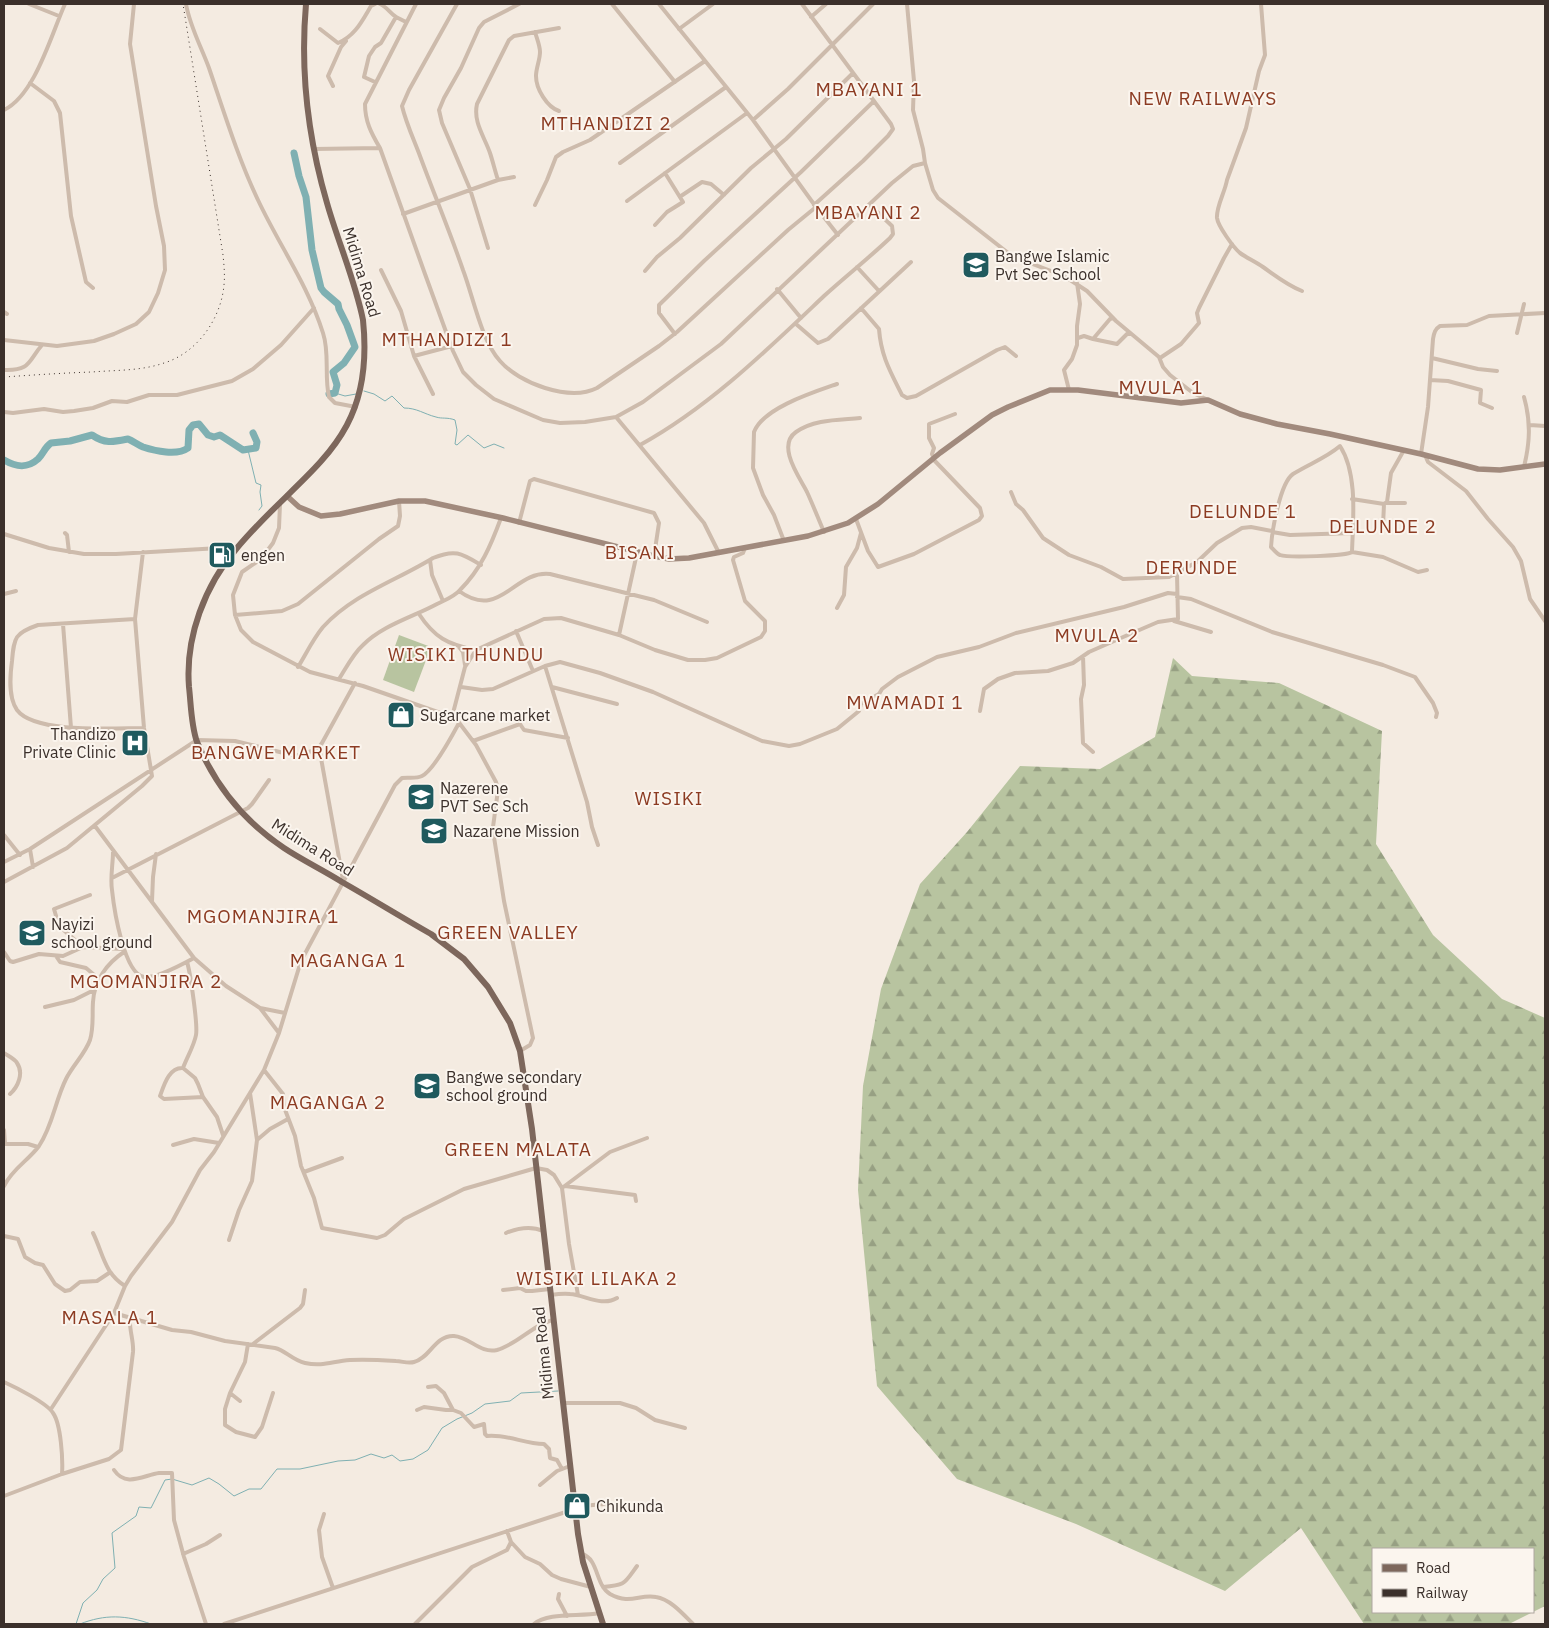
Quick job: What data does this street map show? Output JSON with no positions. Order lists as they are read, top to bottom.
{
  "streets": {
    "main road": ["Midima Road"]
  },
  "districts": [
    "MBAYANI 1",
    "NEW RAILWAYS",
    "MTHANDIZI 2",
    "MBAYANI 2",
    "MTHANDIZI 1",
    "MVULA 1",
    "DELUNDE 1",
    "DELUNDE 2",
    "BISANI",
    "DERUNDE",
    "MVULA 2",
    "WISIKI THUNDU",
    "MWAMADI 1",
    "BANGWE MARKET",
    "WISIKI",
    "MGOMANJIRA 1",
    "GREEN VALLEY",
    "MAGANGA 1",
    "MGOMANJIRA 2",
    "MAGANGA 2",
    "GREEN MALATA",
    "WISIKI LILAKA 2",
    "MASALA 1"
  ],
  "places": {
    "school or university": [
      "Bangwe Islamic Pvt Sec School",
      "Nazerene PVT Sec Sch",
      "Nazarene Mission",
      "Nayizi school ground",
      "Bangwe secondary school ground"
    ],
    "fuel station": ["engen"],
    "shop": ["Sugarcane market", "Chikunda"],
    "hospital": ["Thandizo Private Clinic"]
  },
  "legend": ["Road", "Railway"]
}
